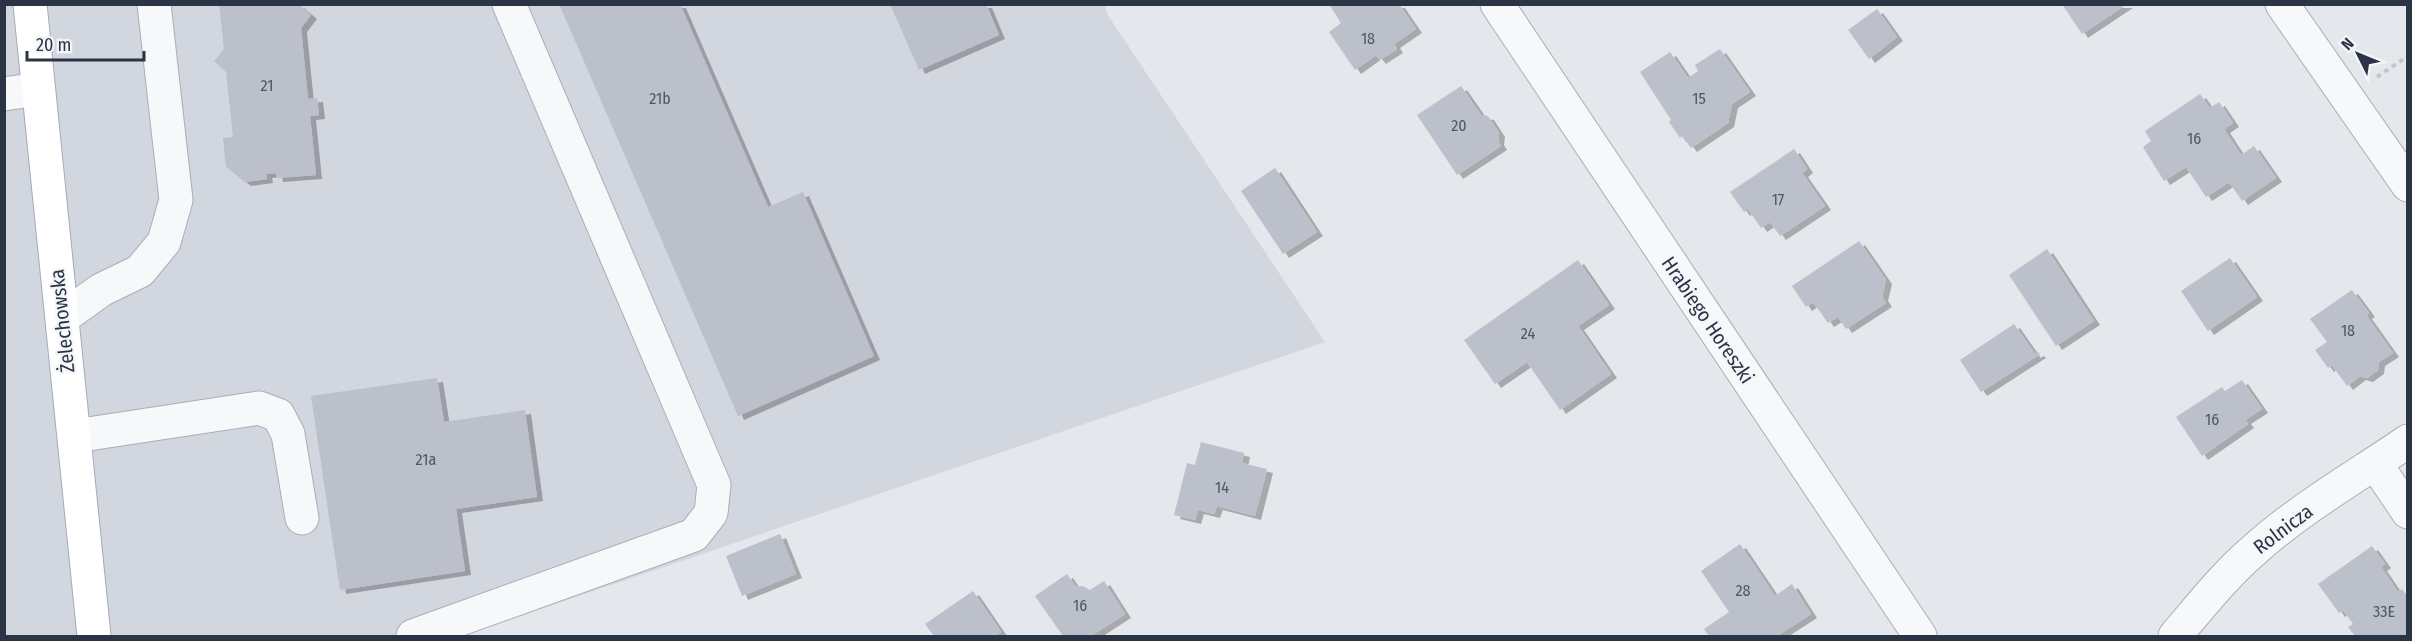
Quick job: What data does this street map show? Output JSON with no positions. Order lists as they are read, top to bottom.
{
  "streets": {
    "main road": ["Żelechowska"],
    "street": ["Hrabiego Horeszki", "Rolnicza"]
  },
  "house_numbers": [
    "18",
    "21",
    "21b",
    "15",
    "20",
    "16",
    "17",
    "18",
    "24",
    "16",
    "21a",
    "14",
    "28",
    "16",
    "33E"
  ],
  "scale_bar": "20 m",
  "north": "top left"
}
